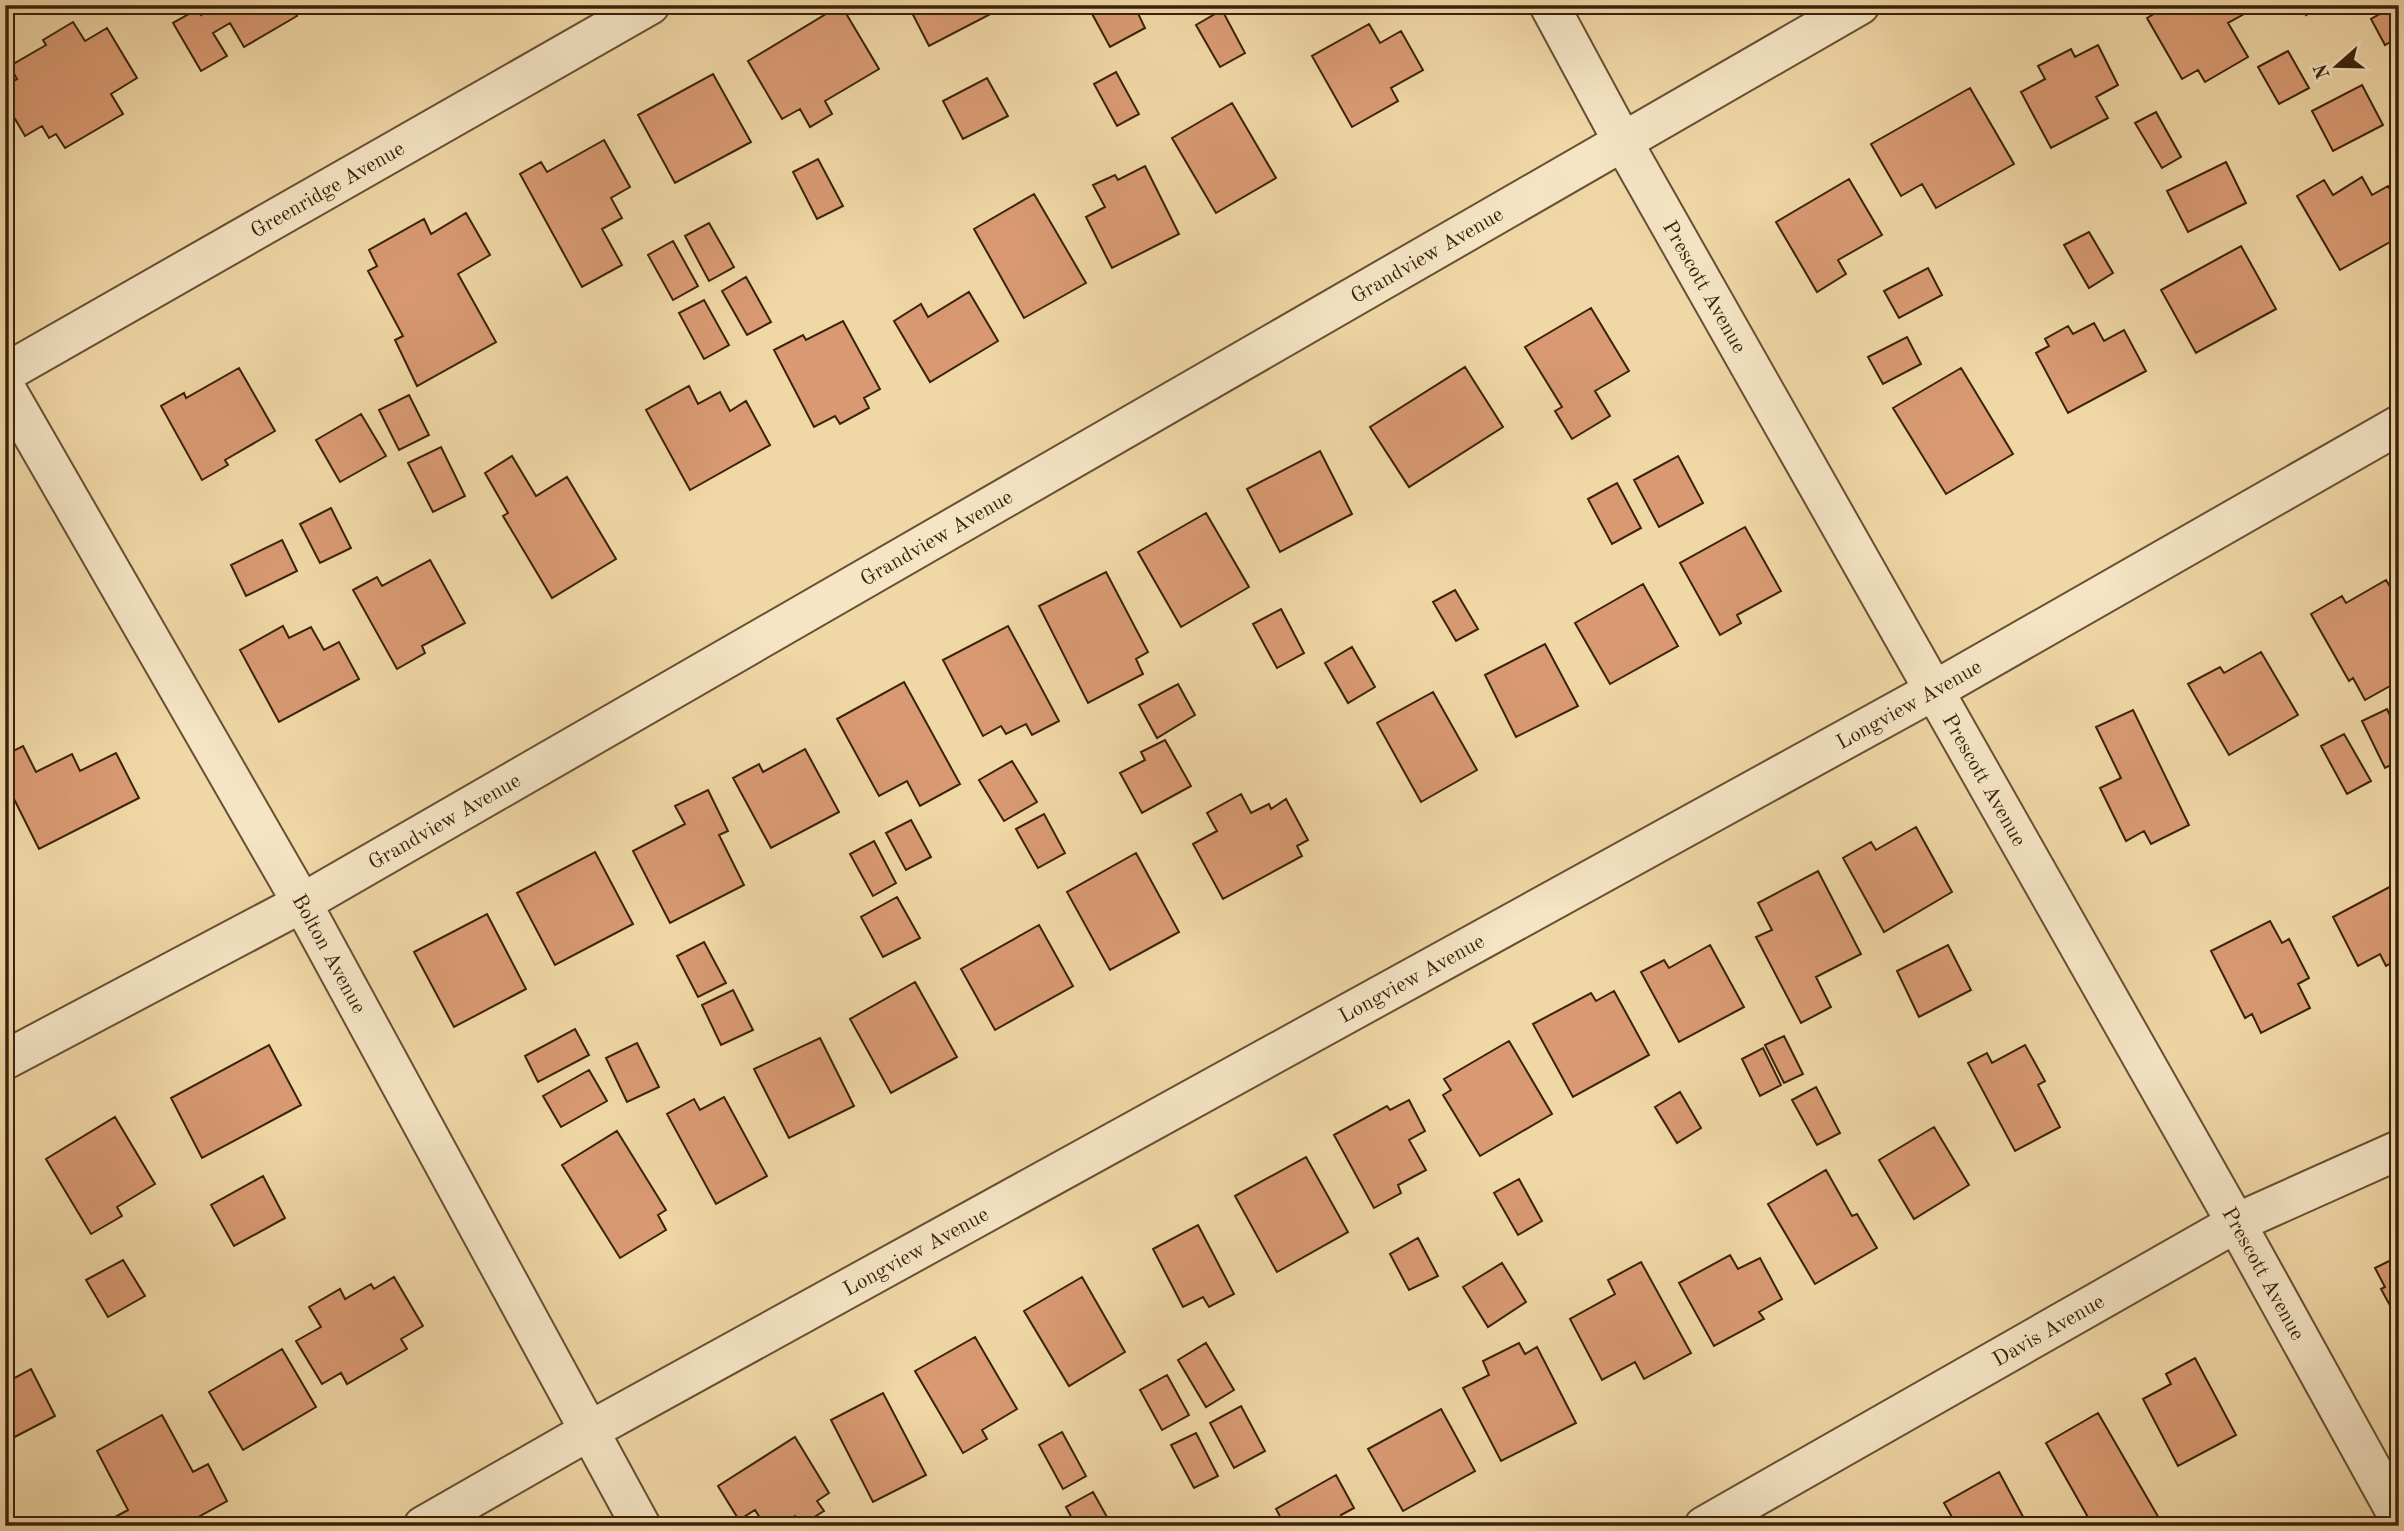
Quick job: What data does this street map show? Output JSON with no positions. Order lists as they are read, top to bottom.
{
  "streets": {
    "street": [
      "Greenridge Avenue",
      "Grandview Avenue",
      "Prescott Avenue",
      "Longview Avenue",
      "Bolton Avenue",
      "Davis Avenue"
    ]
  },
  "crossings": [
    ["Grandview Avenue", "Prescott Avenue"],
    ["Grandview Avenue", "Bolton Avenue"],
    ["Prescott Avenue", "Longview Avenue"],
    ["Prescott Avenue", "Davis Avenue"],
    ["Longview Avenue", "Bolton Avenue"]
  ],
  "north": "left"
}
